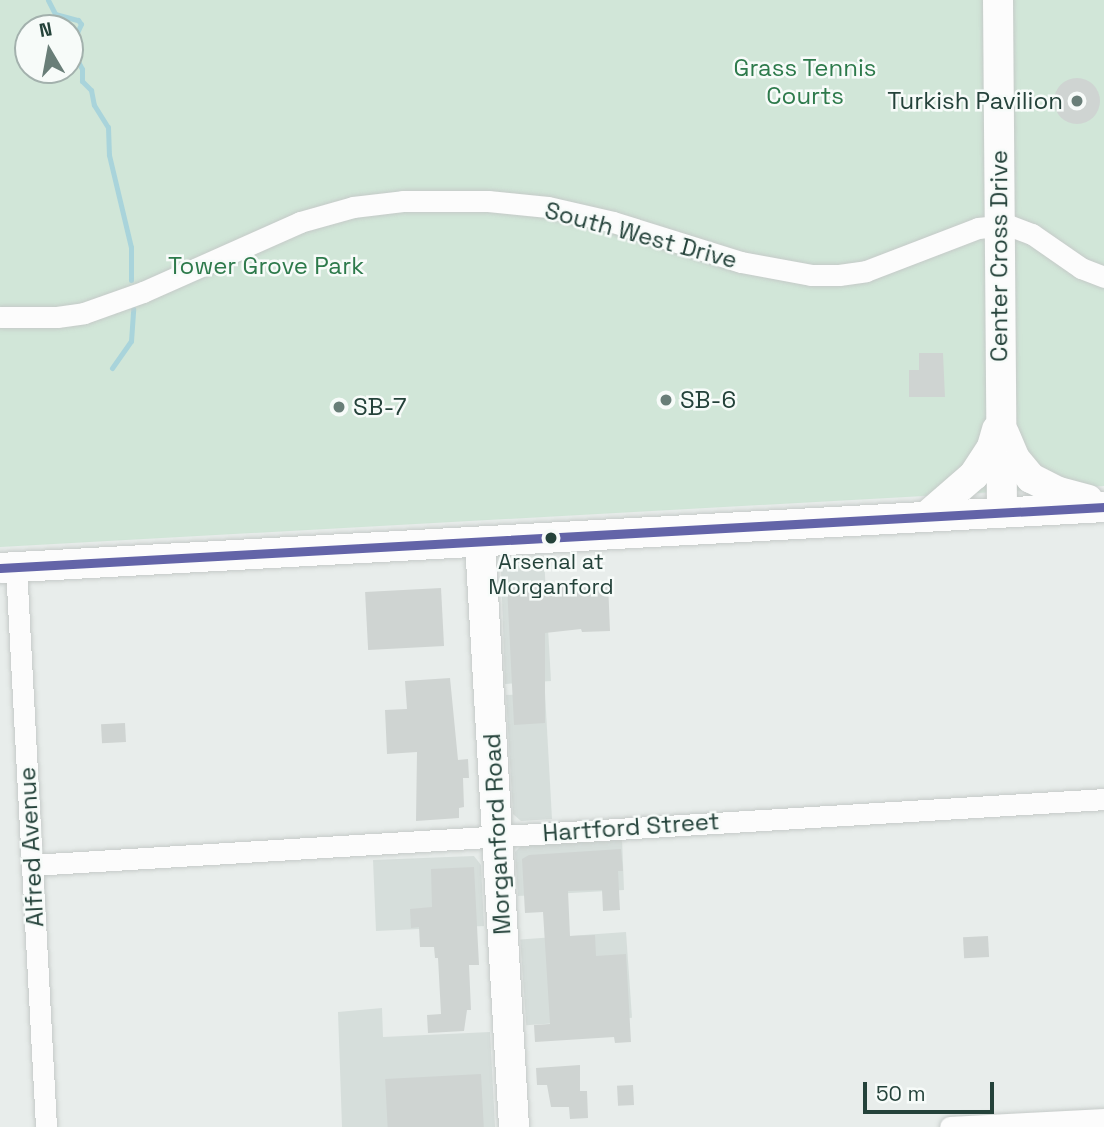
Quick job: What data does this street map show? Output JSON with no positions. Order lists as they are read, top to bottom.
{
  "streets": {
    "street": [
      "South West Drive",
      "Center Cross Drive",
      "Hartford Street",
      "Morganford Road",
      "Alfred Avenue"
    ]
  },
  "crossings": [
    ["South West Drive", "Center Cross Drive"],
    ["Hartford Street", "Morganford Road"],
    ["Hartford Street", "Alfred Avenue"]
  ],
  "parks": ["Grass Tennis Courts", "Tower Grove Park"],
  "places": [
    "Turkish Pavilion",
    "SB-6",
    "SB-7",
    "Arsenal at Morganford"
  ],
  "scale_bar": "50 m",
  "north": "top"
}
